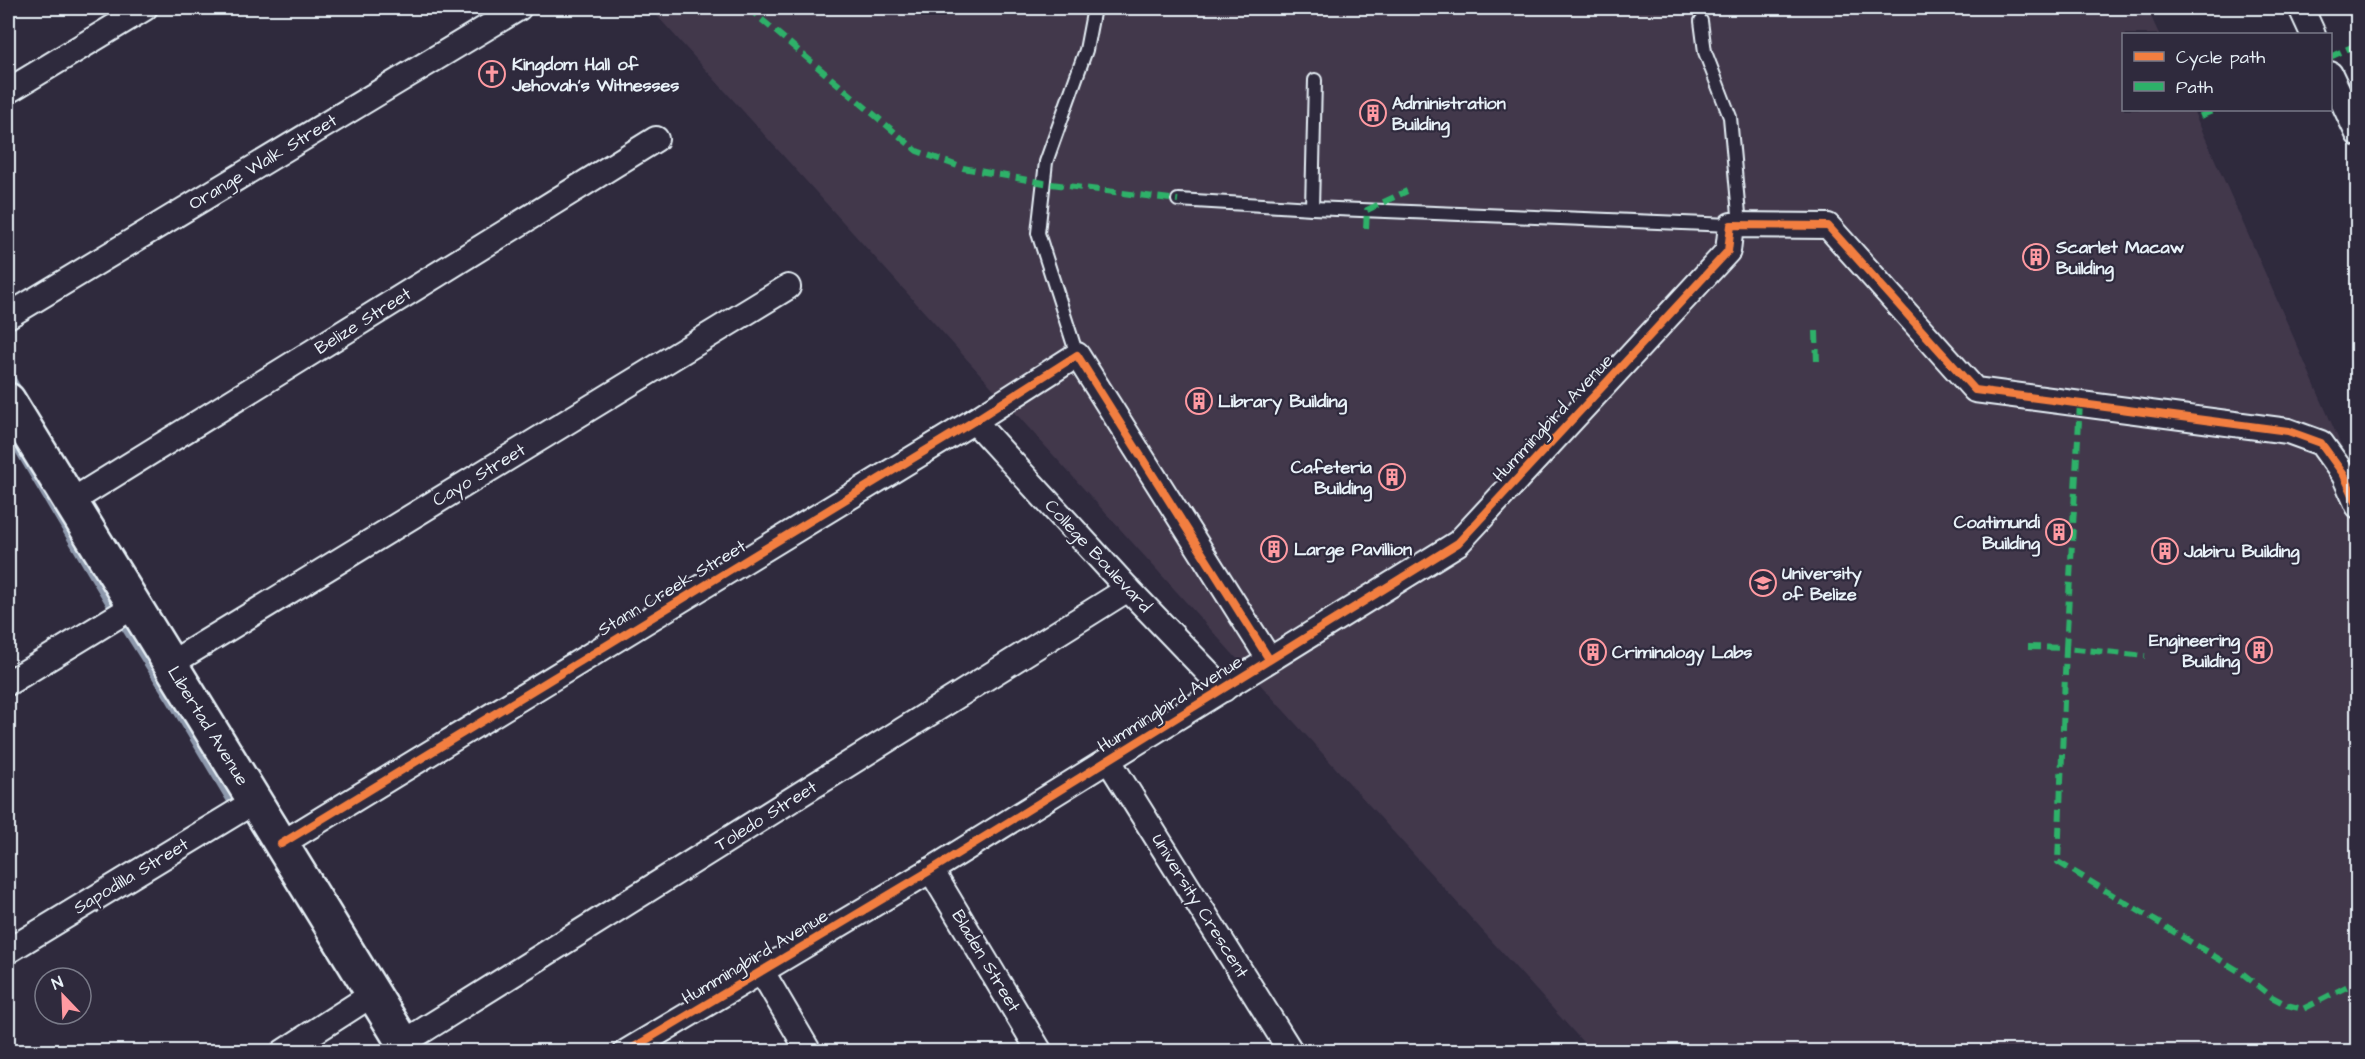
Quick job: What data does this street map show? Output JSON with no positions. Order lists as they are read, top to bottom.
{
  "streets": {
    "street": [
      "Orange Walk Street",
      "Belize Street",
      "Hummingbird Avenue",
      "Cayo Street",
      "College Boulevard",
      "Stann Creek Street",
      "Libertad Avenue",
      "Toledo Street",
      "Sapodilla Street",
      "University Crescent",
      "Bladen Street"
    ]
  },
  "crossings": [
    ["Belize Street", "Libertad Avenue"],
    ["Hummingbird Avenue", "College Boulevard"],
    ["Hummingbird Avenue", "University Crescent"],
    ["Hummingbird Avenue", "Bladen Street"],
    ["Cayo Street", "Libertad Avenue"],
    ["College Boulevard", "Stann Creek Street"],
    ["College Boulevard", "Toledo Street"],
    ["Stann Creek Street", "Libertad Avenue"],
    ["Libertad Avenue", "Toledo Street"],
    ["Libertad Avenue", "Sapodilla Street"]
  ],
  "places": {
    "church": ["Kingdom Hall of Jehovah's Witnesses"],
    "building": [
      "Administration Building",
      "Scarlet Macaw Building",
      "Library Building",
      "Cafeteria Building",
      "Coatimundi Building",
      "Large Pavillion",
      "Jabiru Building",
      "Engineering Building",
      "Criminalogy Labs"
    ],
    "school or university": ["University of Belize"]
  },
  "legend": ["Cycle path", "Path"],
  "north": "top left"
}
